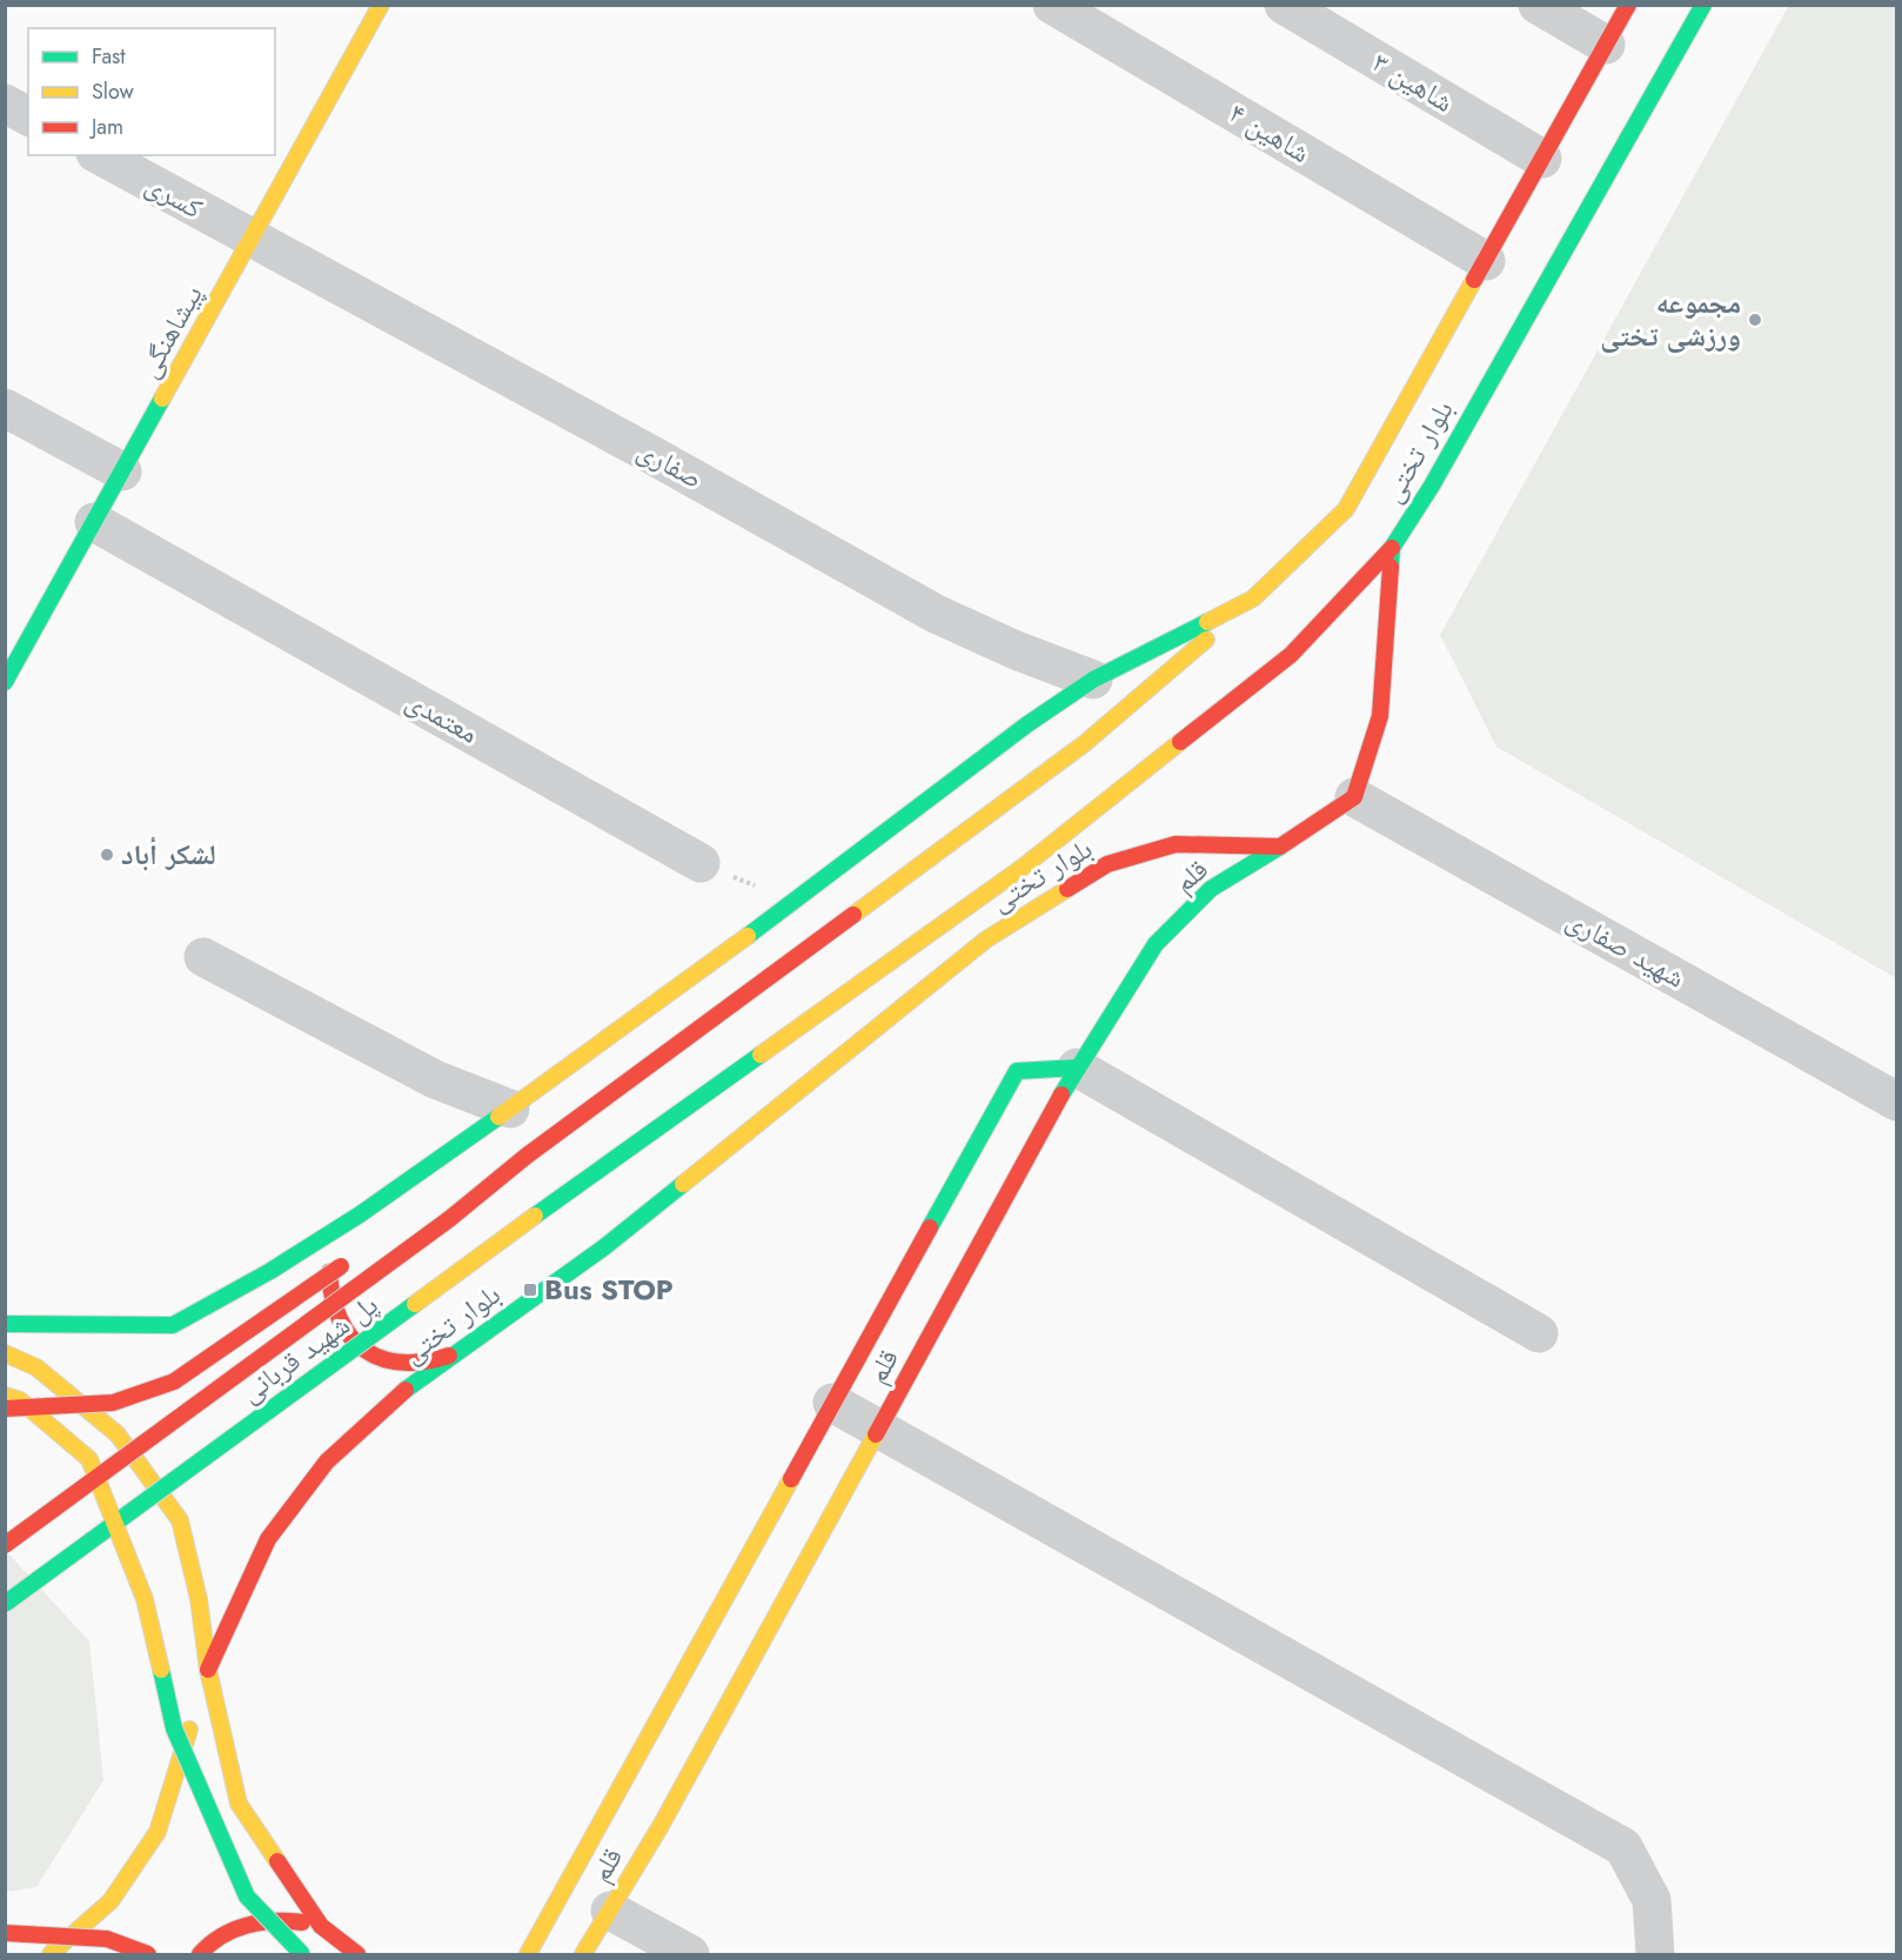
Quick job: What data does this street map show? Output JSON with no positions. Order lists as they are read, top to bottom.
{
  "streets": {
    "main road": [
      "پیشاهنگی",
      "بلوار تختی",
      "قلم",
      "پل شهید قربانی"
    ],
    "street": [
      "شاهین ۳",
      "شاهین ۴",
      "کسری",
      "صفاری",
      "معتمدی",
      "شهید صفاری"
    ]
  },
  "crossings": [
    ["شاهین ۳", "بلوار تختی"],
    ["شاهین ۴", "بلوار تختی"],
    ["کسری", "پیشاهنگی"],
    ["کسری", "صفاری"],
    ["پیشاهنگی", "صفاری"],
    ["پیشاهنگی", "معتمدی"],
    ["بلوار تختی", "صفاری"],
    ["بلوار تختی", "قلم"],
    ["بلوار تختی", "شهید صفاری"],
    ["بلوار تختی", "پل شهید قربانی"]
  ],
  "places": {
    "other": ["مجموعه ورزشی تختی", "لشكر أباد"],
    "transit": ["Bus STOP"]
  },
  "legend": ["Fast", "Slow", "Jam"]
}
